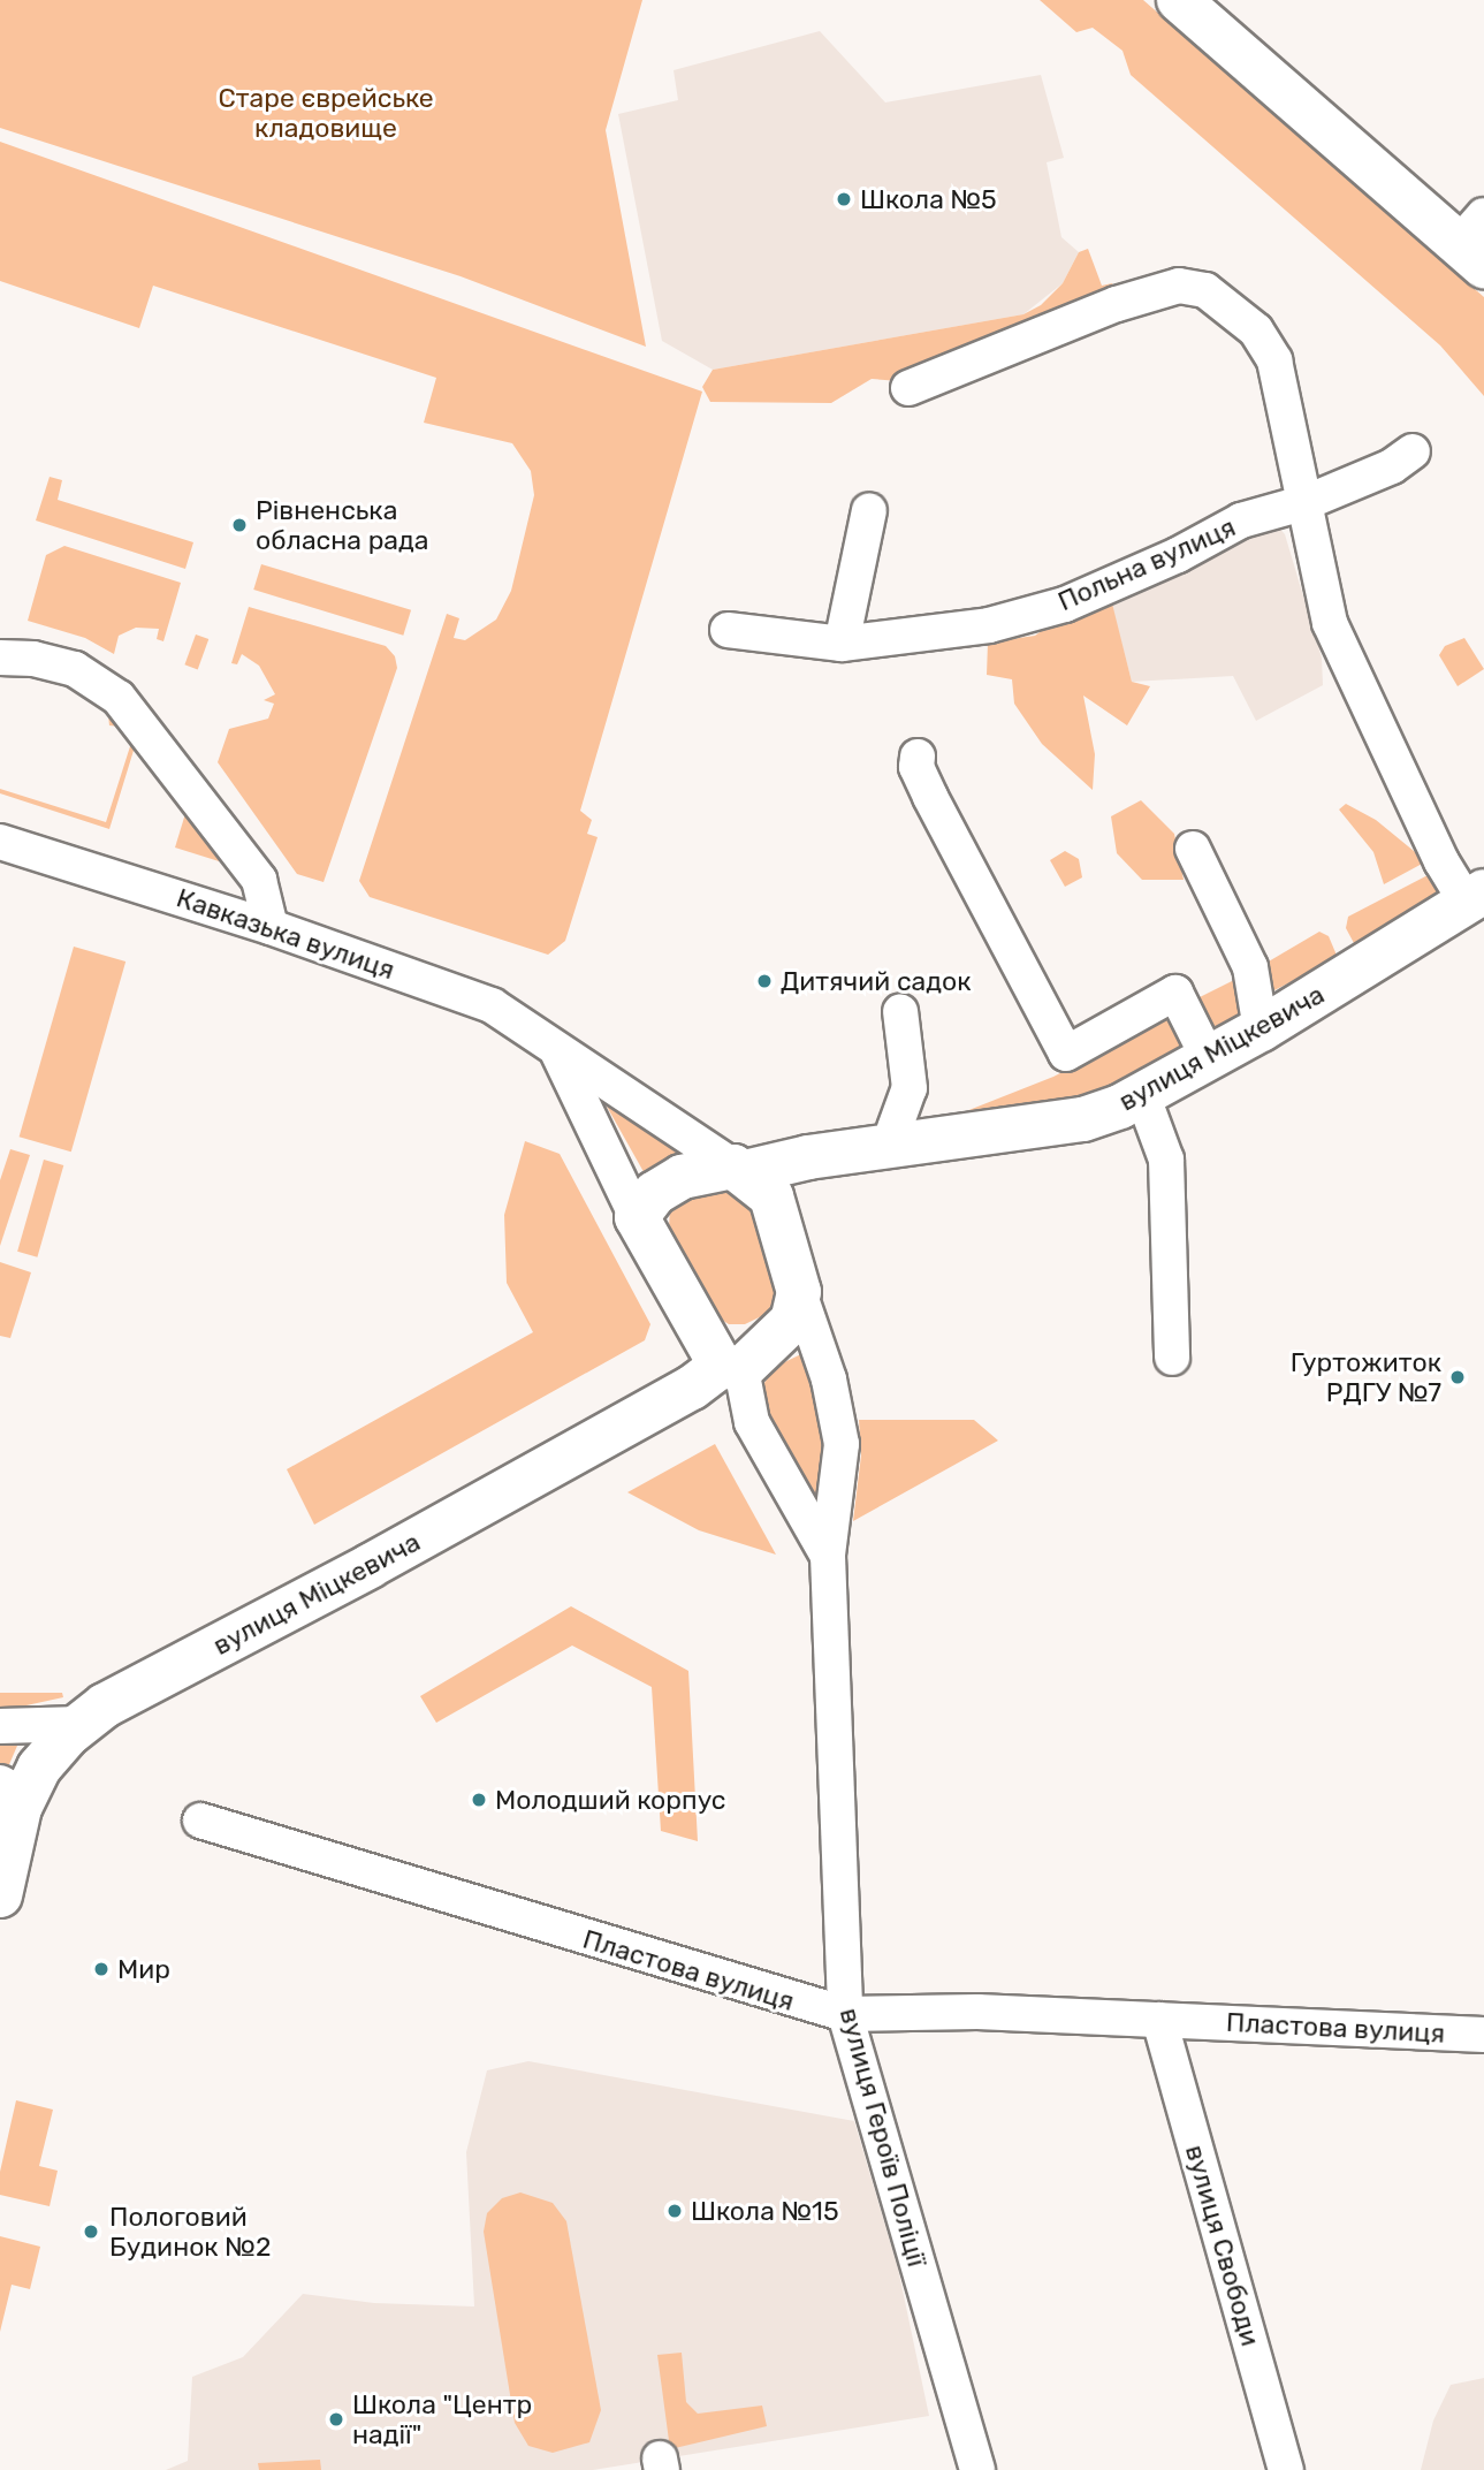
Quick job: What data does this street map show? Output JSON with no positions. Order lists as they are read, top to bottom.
{
  "streets": {
    "main road": ["вулиця Міцкевича"],
    "street": [
      "Польна вулиця",
      "Кавказька вулиця",
      "Пластова вулиця",
      "вулиця Героїв Поліції",
      "вулиця Свободи"
    ]
  },
  "crossings": [
    ["Кавказька вулиця", "вулиця Міцкевича"],
    ["вулиця Міцкевича", "вулиця Героїв Поліції"],
    ["Пластова вулиця", "вулиця Героїв Поліції"],
    ["Пластова вулиця", "вулиця Свободи"]
  ],
  "parks": ["Старе єврейське кладовище"],
  "places": [
    "Школа №5",
    "Рівненська обласна рада",
    "Дитячий садок",
    "Гуртожиток РДГУ №7",
    "Молодший корпус",
    "Мир",
    "Школа №15",
    "Пологовий Будинок №2",
    "Школа \"Центр надії\""
  ]
}
